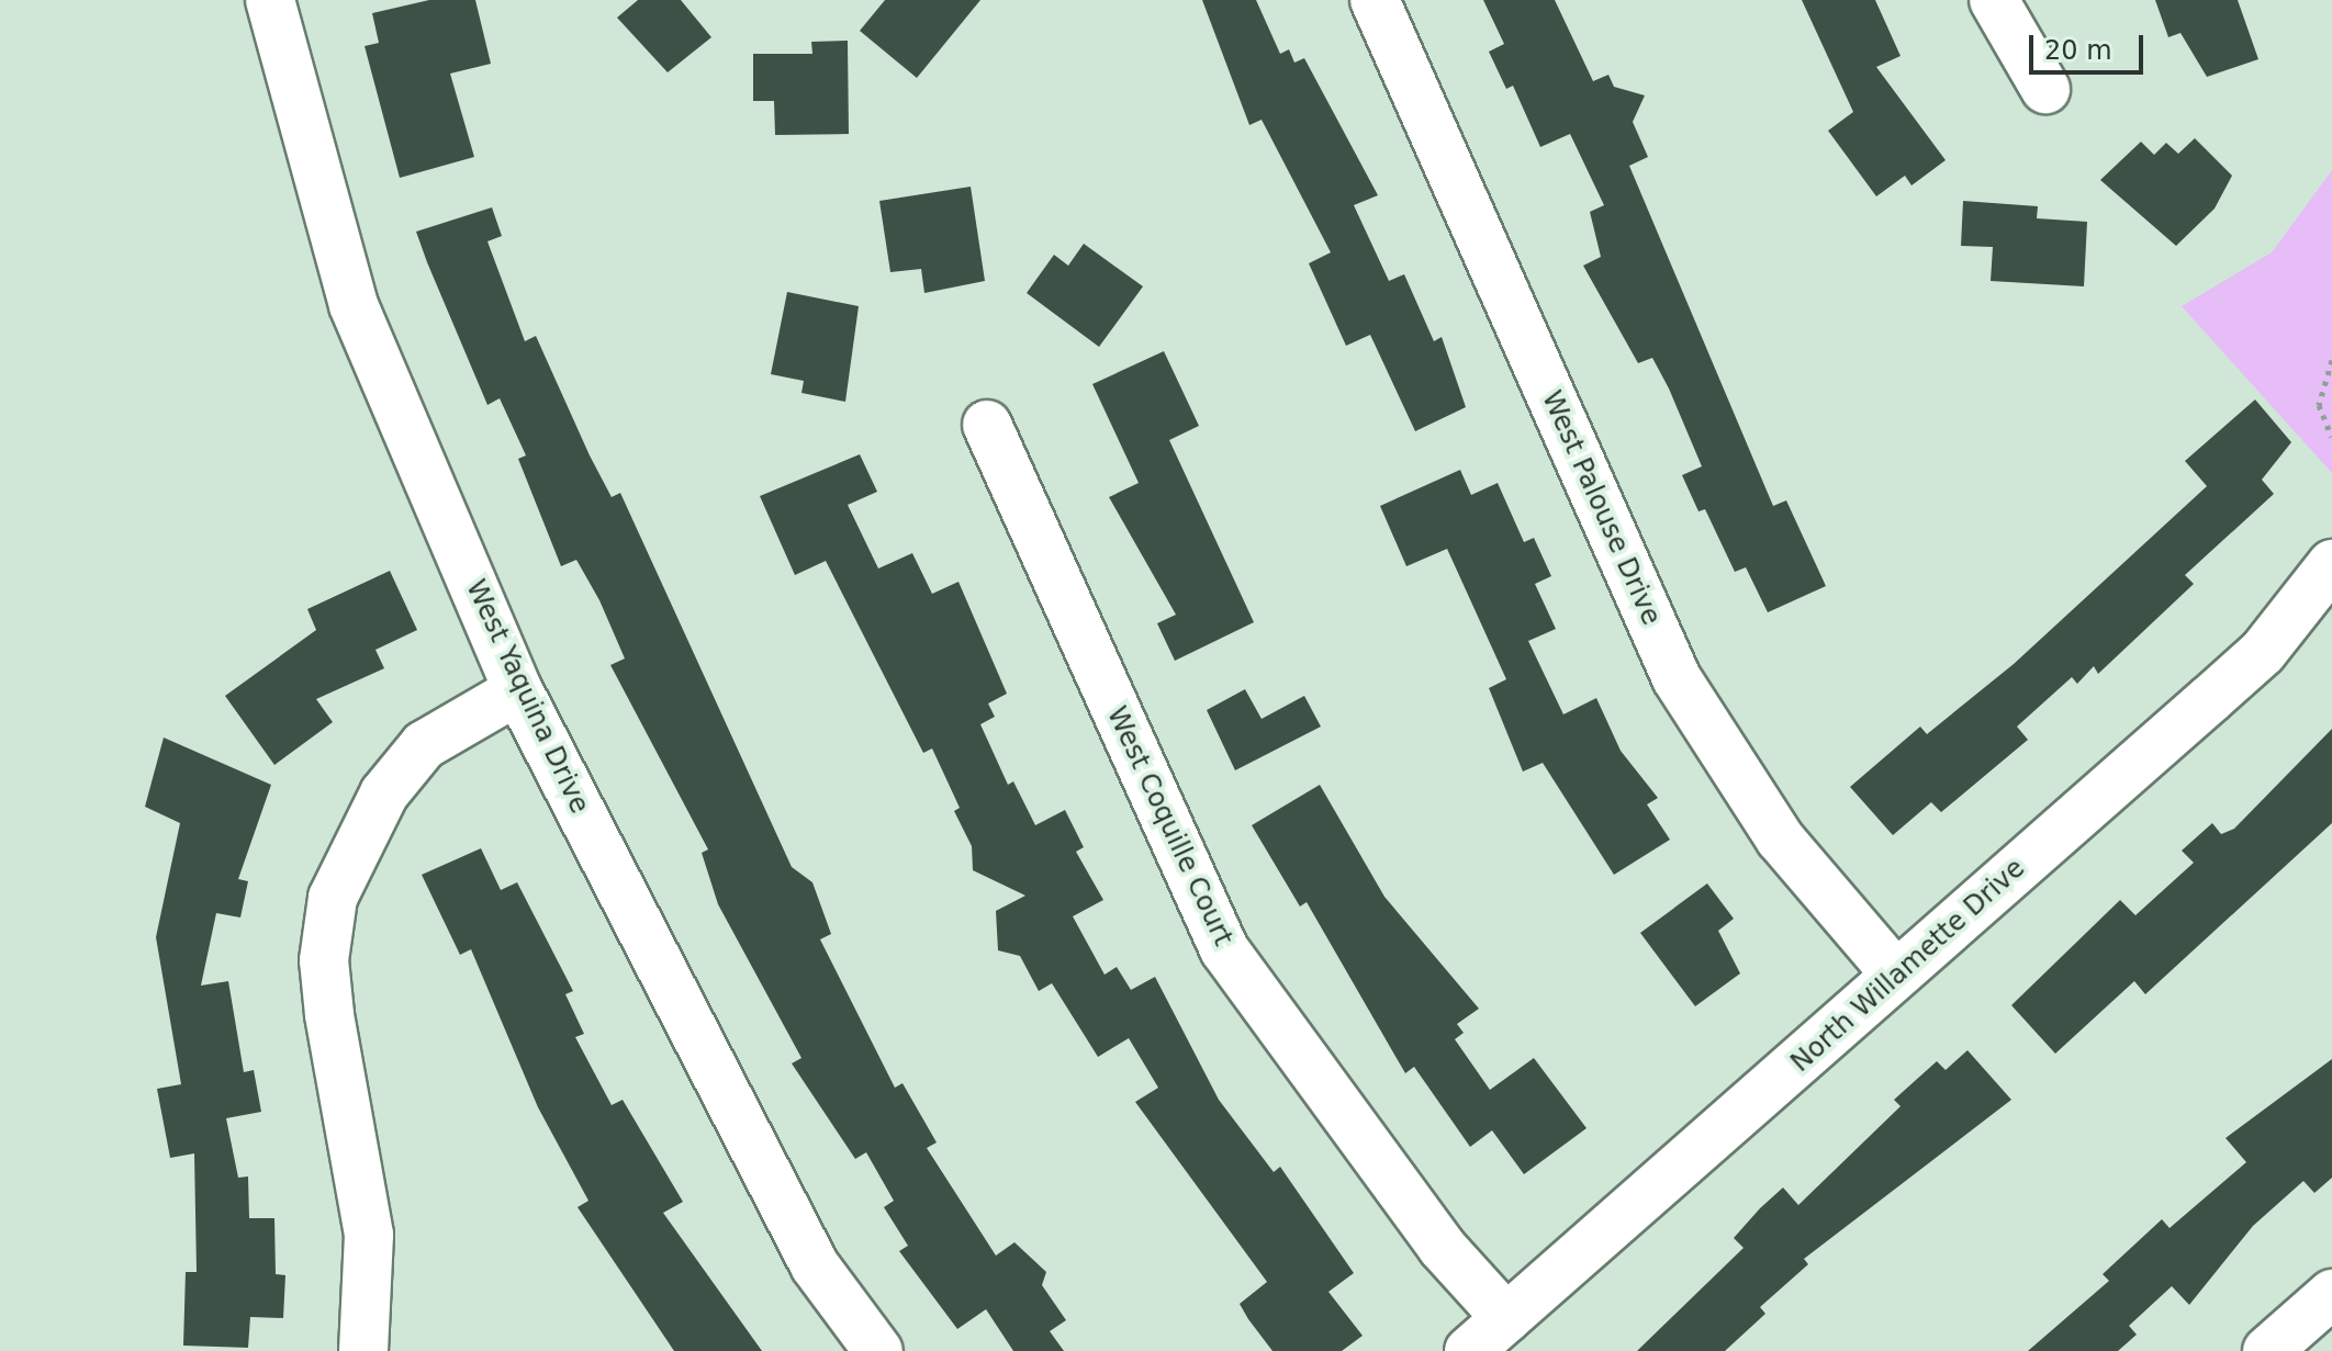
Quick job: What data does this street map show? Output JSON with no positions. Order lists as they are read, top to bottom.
{
  "streets": {
    "street": [
      "West Palouse Drive",
      "West Yaquina Drive",
      "West Coquille Court",
      "North Willamette Drive"
    ]
  },
  "crossings": [
    ["West Palouse Drive", "North Willamette Drive"],
    ["West Coquille Court", "North Willamette Drive"]
  ],
  "scale_bar": "20 m"
}
